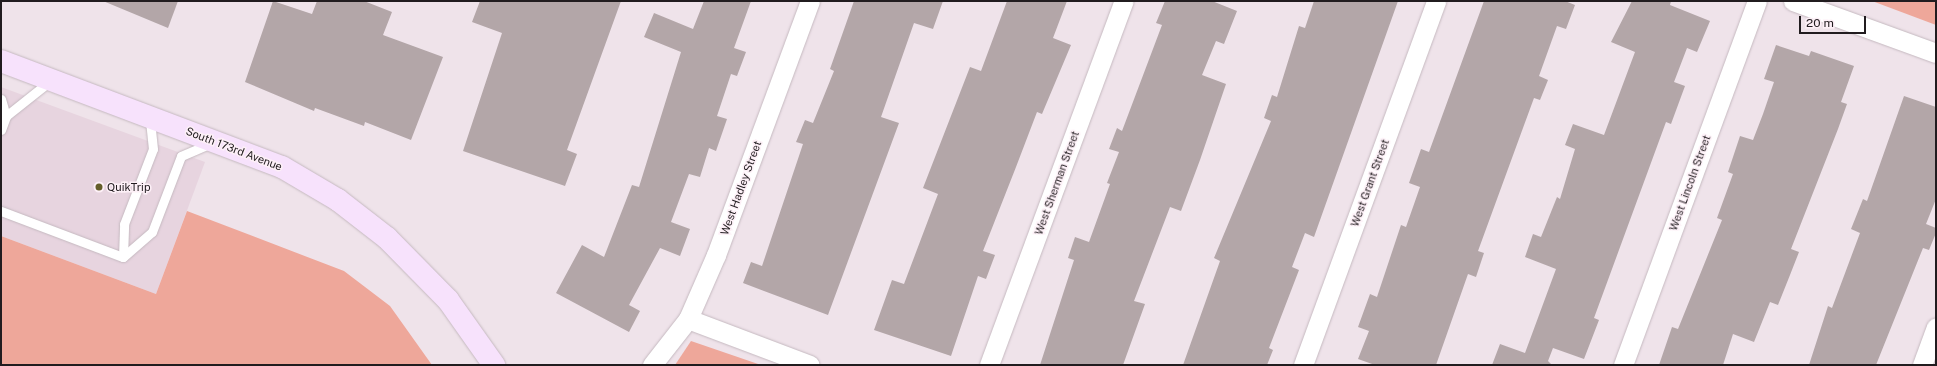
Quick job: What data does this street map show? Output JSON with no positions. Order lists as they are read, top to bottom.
{
  "streets": {
    "street": [
      "South 173rd Avenue",
      "West Sherman Street",
      "West Grant Street",
      "West Lincoln Street",
      "West Hadley Street"
    ]
  },
  "places": ["QuikTrip"],
  "scale_bar": "20 m"
}
